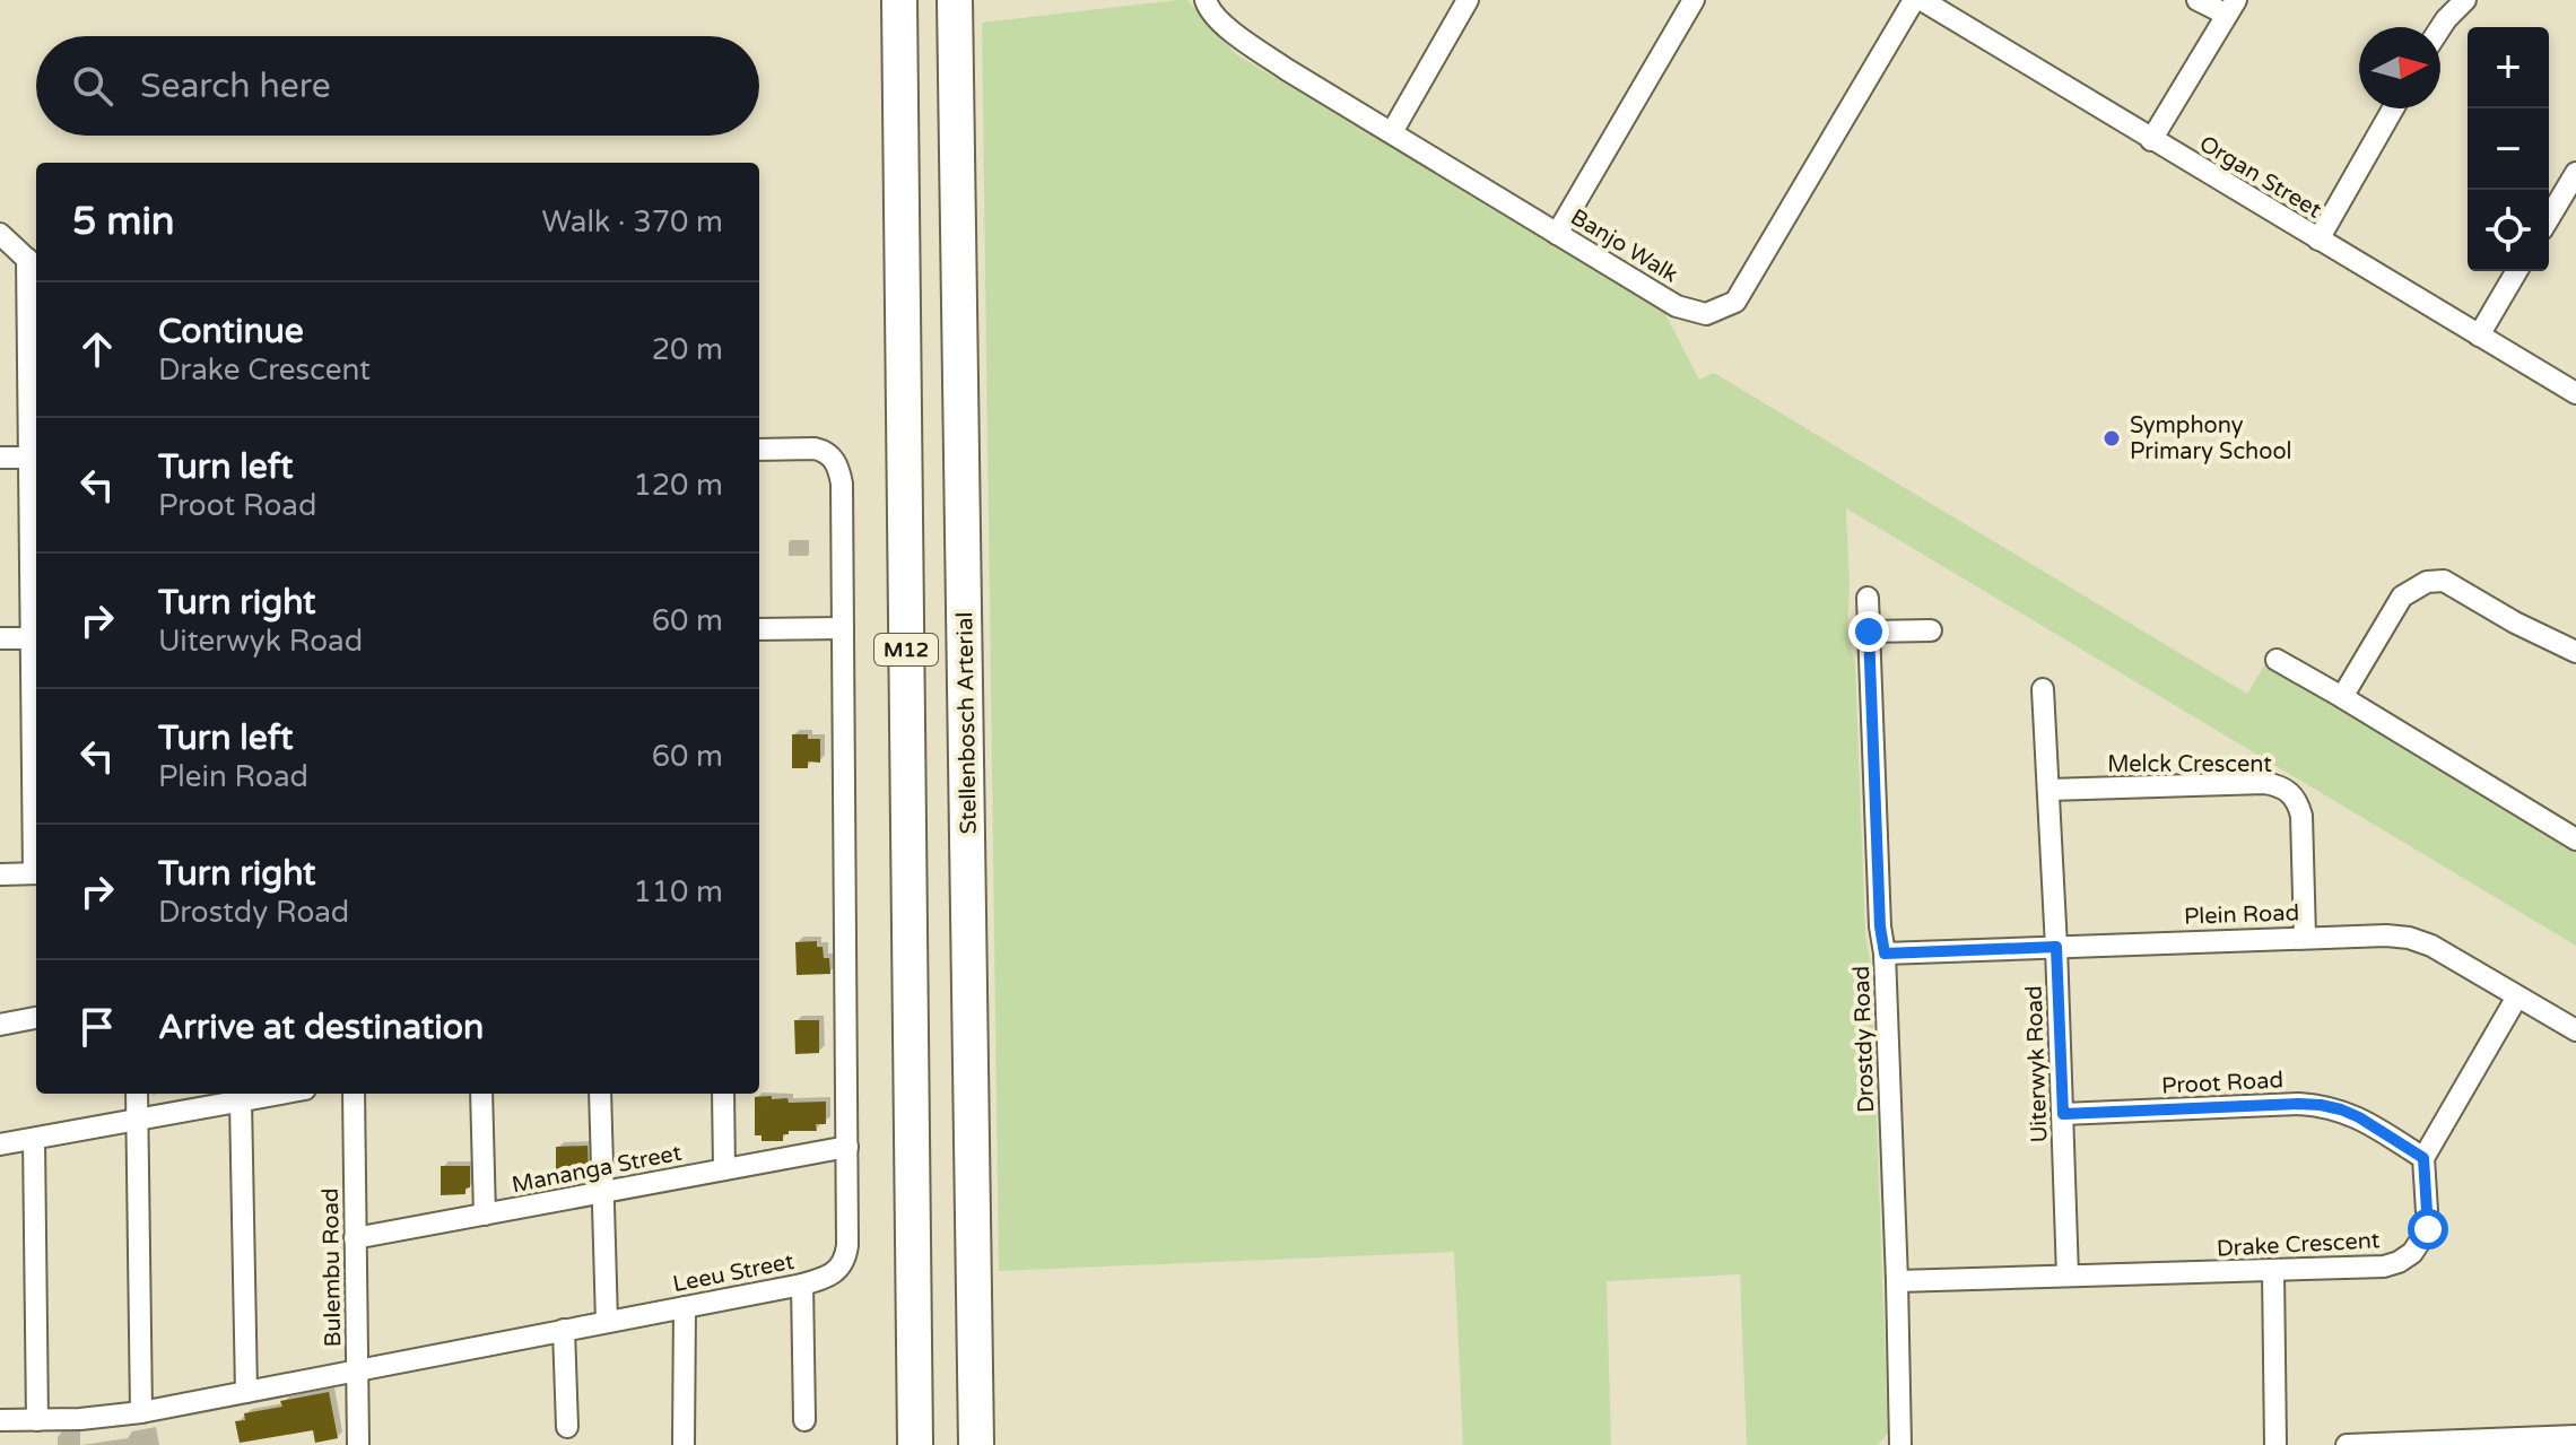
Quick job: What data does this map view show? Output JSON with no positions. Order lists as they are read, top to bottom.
{
  "streets": {
    "main road": ["M12", "Stellenbosch Arterial"],
    "street": [
      "Organ Street",
      "Banjo Walk",
      "Melck Crescent",
      "Plein Road",
      "Drostdy Road",
      "Uiterwyk Road",
      "Proot Road",
      "Mananga Street",
      "Drake Crescent",
      "Bulembu Road",
      "Leeu Street"
    ]
  },
  "crossings": [
    ["Melck Crescent", "Plein Road"],
    ["Melck Crescent", "Uiterwyk Road"],
    ["Plein Road", "Drostdy Road"],
    ["Plein Road", "Uiterwyk Road"],
    ["Drostdy Road", "Drake Crescent"],
    ["Uiterwyk Road", "Proot Road"],
    ["Uiterwyk Road", "Drake Crescent"],
    ["Proot Road", "Drake Crescent"],
    ["Mananga Street", "Bulembu Road"],
    ["Mananga Street", "Leeu Street"],
    ["Bulembu Road", "Leeu Street"]
  ],
  "places": ["Symphony Primary School"],
  "north": "right",
  "page": {
    "map_buttons": ["+", "−"],
    "search": "Search here",
    "heading": ["5 min", "Walk · 370 m"],
    "list": [
      ["Continue", "Drake Crescent", "20 m"],
      ["Turn left", "Proot Road", "120 m"],
      ["Turn right", "Uiterwyk Road", "60 m"],
      ["Turn left", "Plein Road", "60 m"],
      ["Turn right", "Drostdy Road", "110 m"],
      "Arrive at destination"
    ]
  }
}
